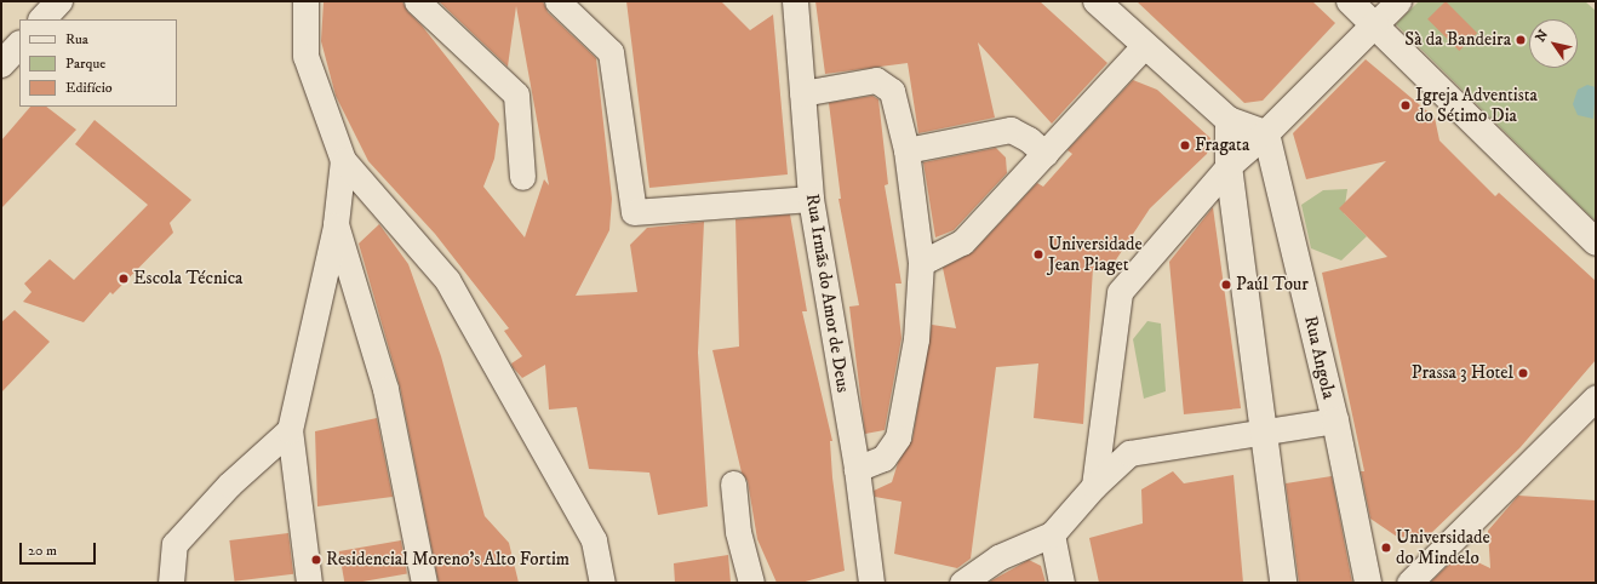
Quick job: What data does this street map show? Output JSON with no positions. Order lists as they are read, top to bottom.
{
  "streets": {
    "street": ["Rua Irmãs do Amor de Deus", "Rua Angola"]
  },
  "places": [
    "Sà da Bandeira",
    "Igreja Adventista do Sétimo Dia",
    "Fragata",
    "Universidade Jean Piaget",
    "Escola Técnica",
    "Paúl Tour",
    "Prassa 3 Hotel",
    "Universidade do Mindelo",
    "Residencial Moreno's Alto Fortim"
  ],
  "legend": ["Rua", "Parque", "Edifício"],
  "scale_bar": "20 m",
  "north": "top left"
}
